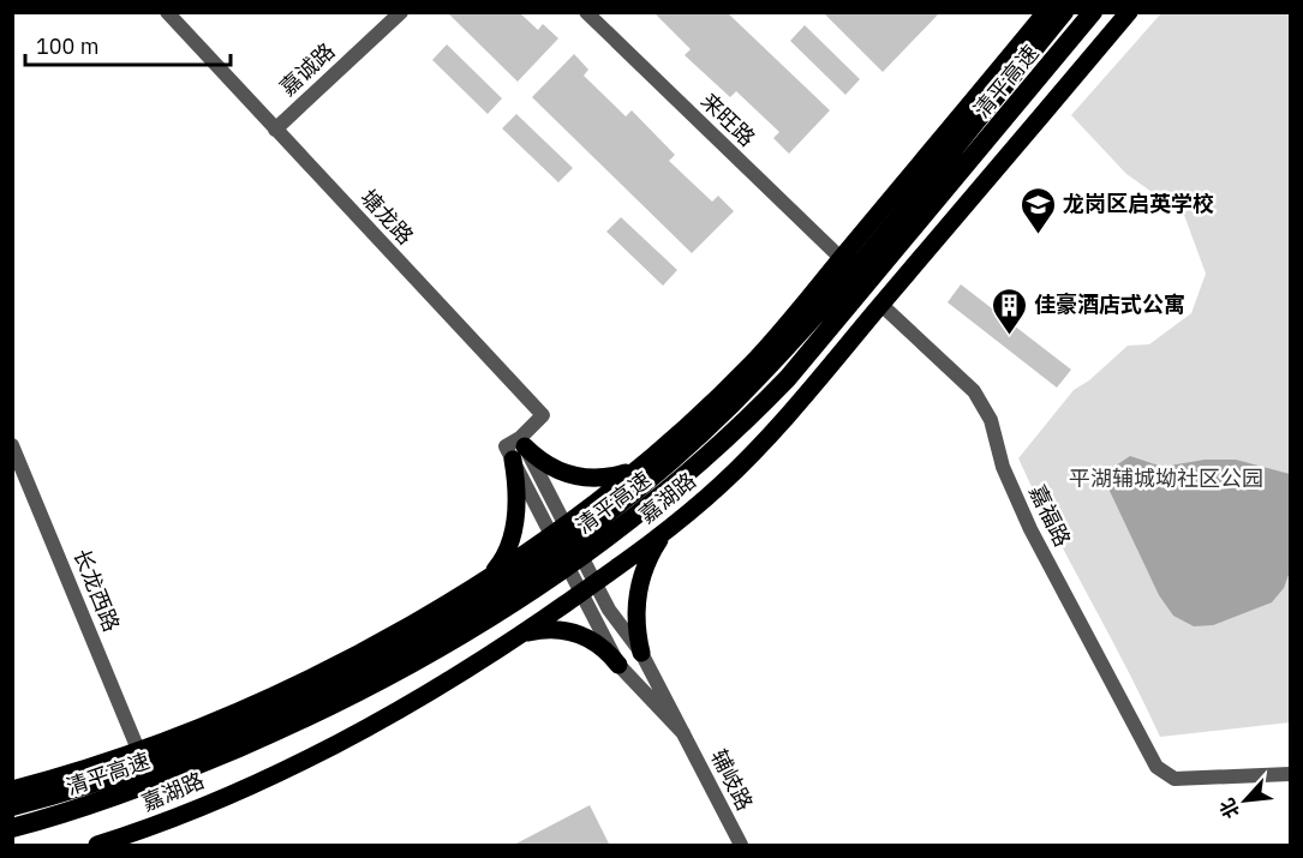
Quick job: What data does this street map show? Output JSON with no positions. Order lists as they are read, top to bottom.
{
  "streets": {
    "highway": ["清平高速"],
    "main road": ["嘉湖路"],
    "street": [
      "嘉诚路",
      "来旺路",
      "塘龙路",
      "嘉福路",
      "长龙西路",
      "辅岐路"
    ]
  },
  "crossings": [
    ["嘉诚路", "塘龙路"],
    ["来旺路", "嘉湖路"],
    ["嘉湖路", "嘉福路"],
    ["嘉湖路", "长龙西路"],
    ["嘉湖路", "辅岐路"]
  ],
  "parks": ["平湖辅城坳社区公园"],
  "places": {
    "school or university": ["龙岗区启英学校"],
    "building": ["佳豪酒店式公寓"]
  },
  "scale_bar": "100 m",
  "north": "bottom left"
}
